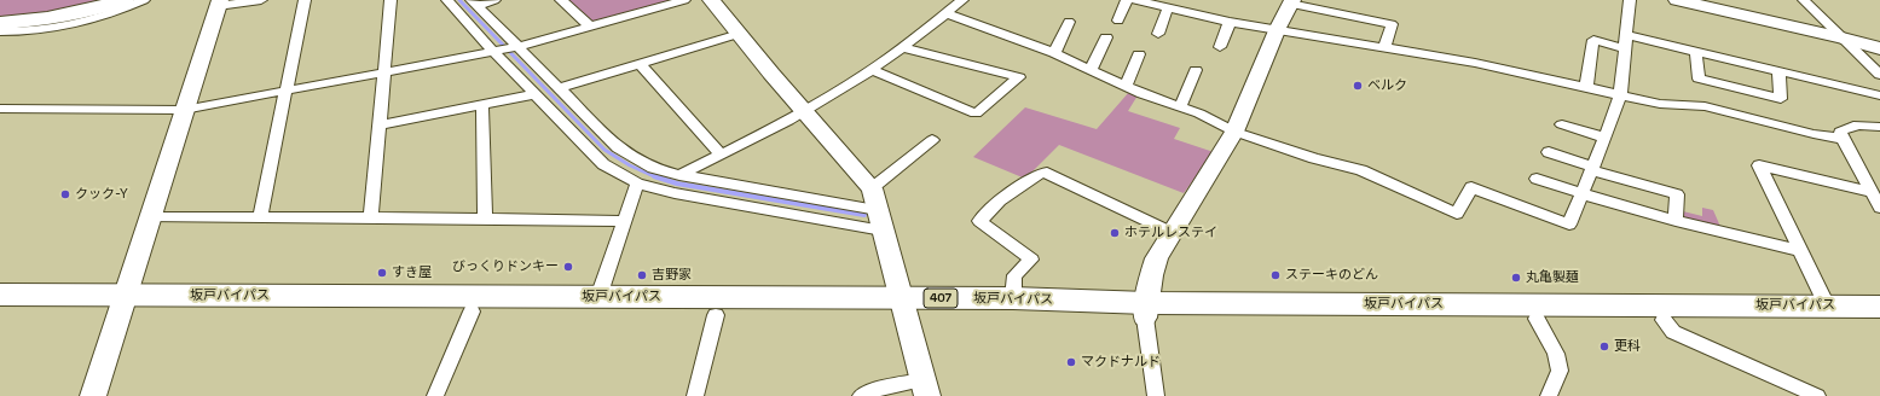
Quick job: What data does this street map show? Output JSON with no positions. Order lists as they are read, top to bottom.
{
  "streets": {
    "highway": ["坂戸バイパス", "407"]
  },
  "places": [
    "ベルク",
    "クック-Y",
    "ホテルレステイ",
    "びっくりドンキー",
    "すき屋",
    "吉野家",
    "ステーキのどん",
    "丸亀製麺",
    "更科",
    "マクドナルド"
  ]
}
